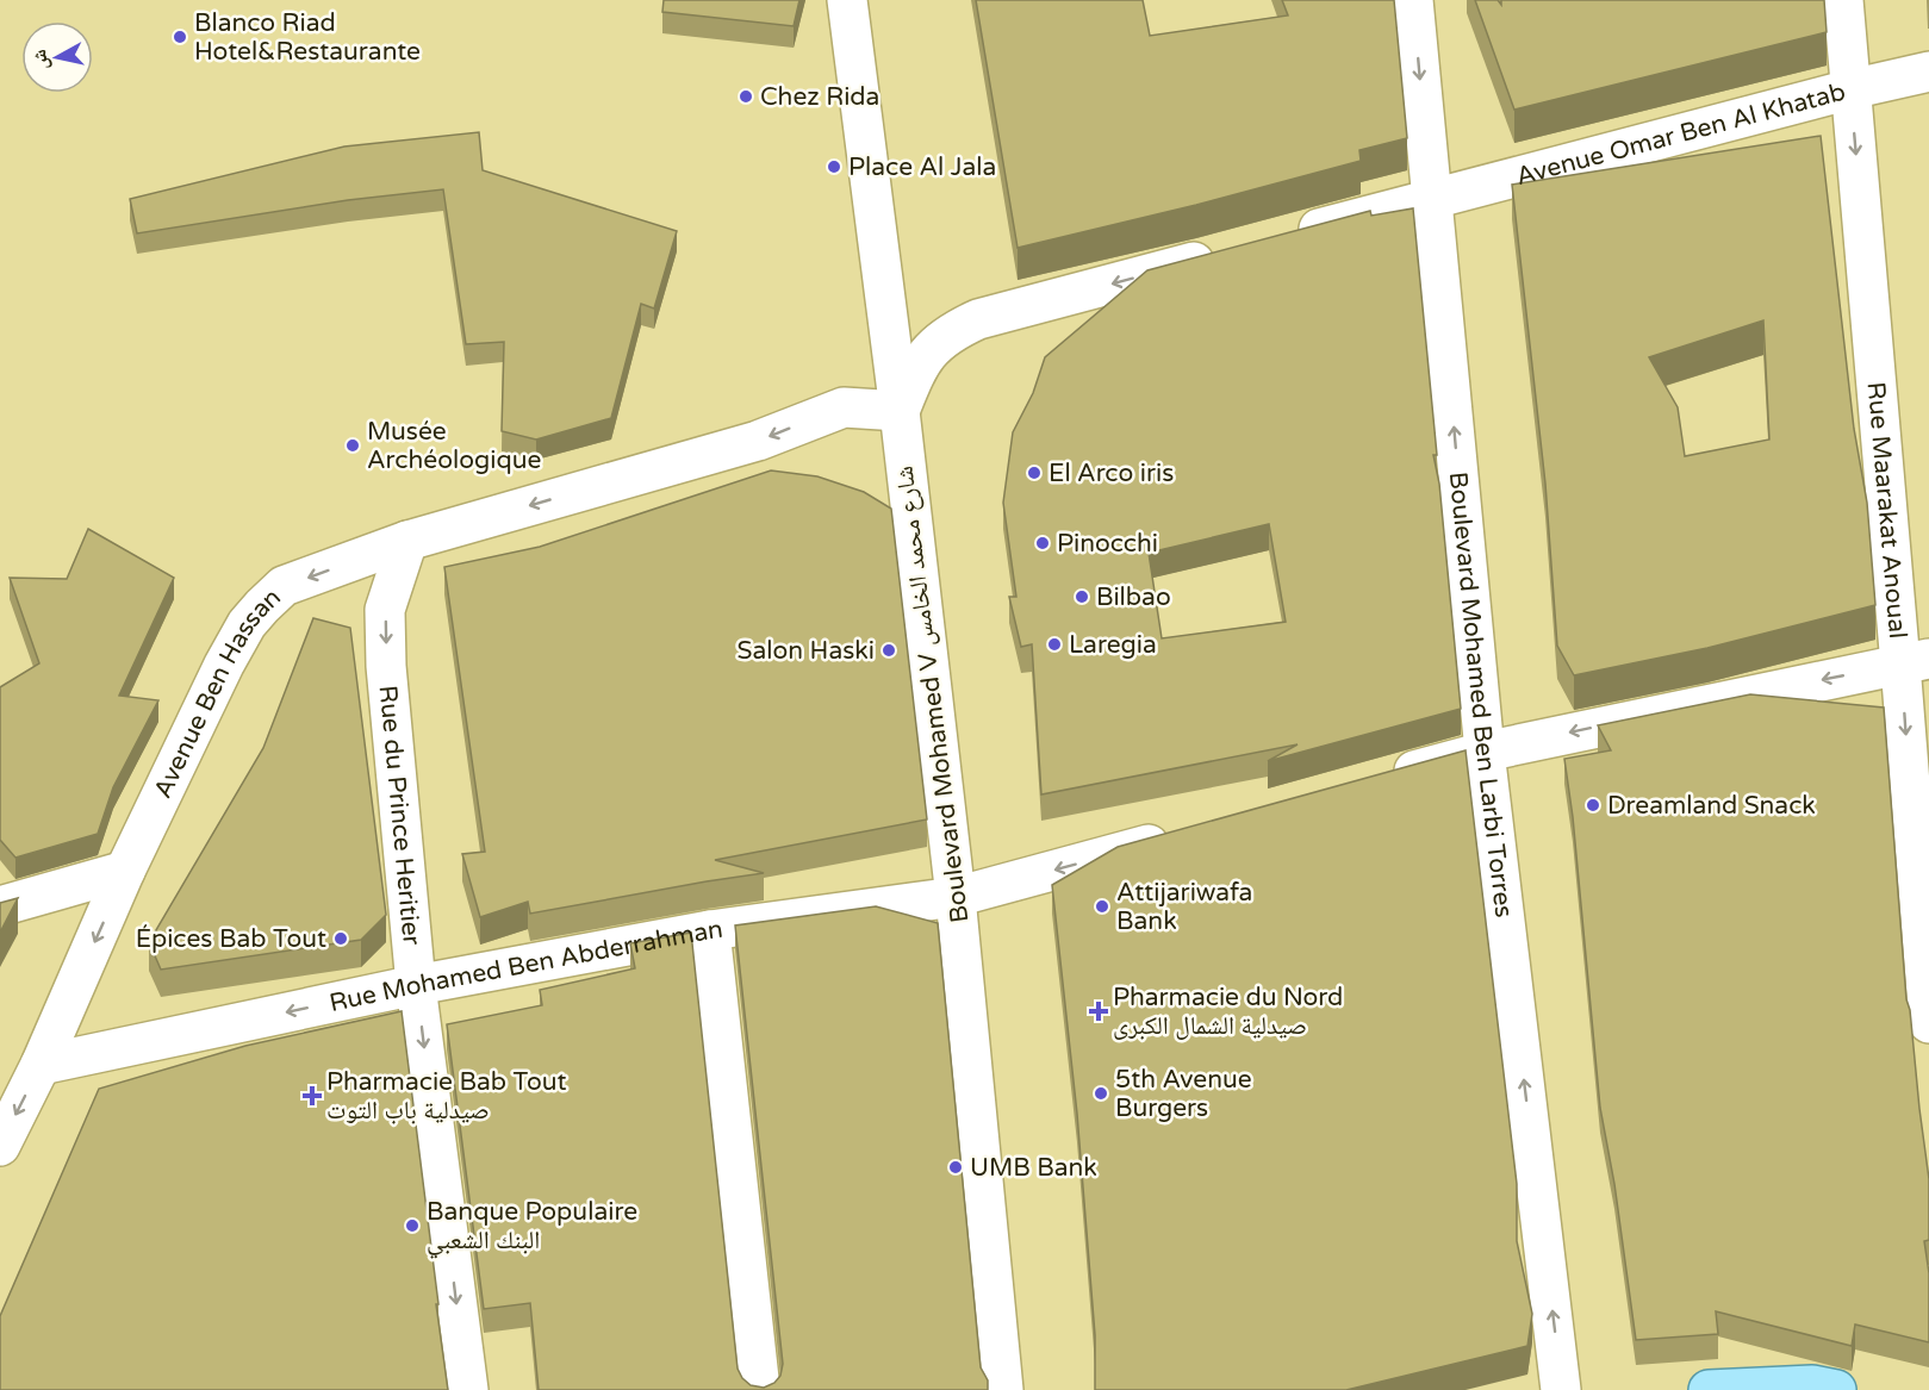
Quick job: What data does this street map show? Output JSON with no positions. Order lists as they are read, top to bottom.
{
  "streets": {
    "street": [
      "Avenue Omar Ben Al Khatab",
      "Rue Maarakat Anoual",
      "Boulevard Mohamed V شارع محمد الخامس",
      "Boulevard Mohamed Ben Larbi Torres",
      "Avenue Ben Hassan",
      "Rue du Prince Heritier",
      "Rue Mohamed Ben Abderrahman"
    ]
  },
  "crossings": [
    ["Avenue Omar Ben Al Khatab", "Rue Maarakat Anoual"],
    ["Avenue Omar Ben Al Khatab", "Boulevard Mohamed Ben Larbi Torres"],
    ["Boulevard Mohamed V شارع محمد الخامس", "Avenue Ben Hassan"],
    ["Boulevard Mohamed V شارع محمد الخامس", "Rue Mohamed Ben Abderrahman"],
    ["Avenue Ben Hassan", "Rue du Prince Heritier"],
    ["Avenue Ben Hassan", "Rue Mohamed Ben Abderrahman"],
    ["Rue du Prince Heritier", "Rue Mohamed Ben Abderrahman"]
  ],
  "one_way": ["Rue Maarakat Anoual", "Avenue Ben Hassan", "Rue Mohamed Ben Abderrahman"],
  "places": {
    "other": [
      "Blanco Riad Hotel&Restaurante",
      "Chez Rida",
      "Place Al Jala",
      "Musée Archéologique",
      "El Arco iris",
      "Pinocchi",
      "Bilbao",
      "Laregia",
      "Salon Haski",
      "Dreamland Snack",
      "Attijariwafa Bank",
      "Épices Bab Tout",
      "5th Avenue Burgers",
      "UMB Bank",
      "Banque Populaire البنك الشعبي"
    ],
    "health": ["Pharmacie du Nord صيدلية الشمال الكبرى", "Pharmacie Bab Tout صيدلية باب التوت"]
  },
  "north": "left"
}
